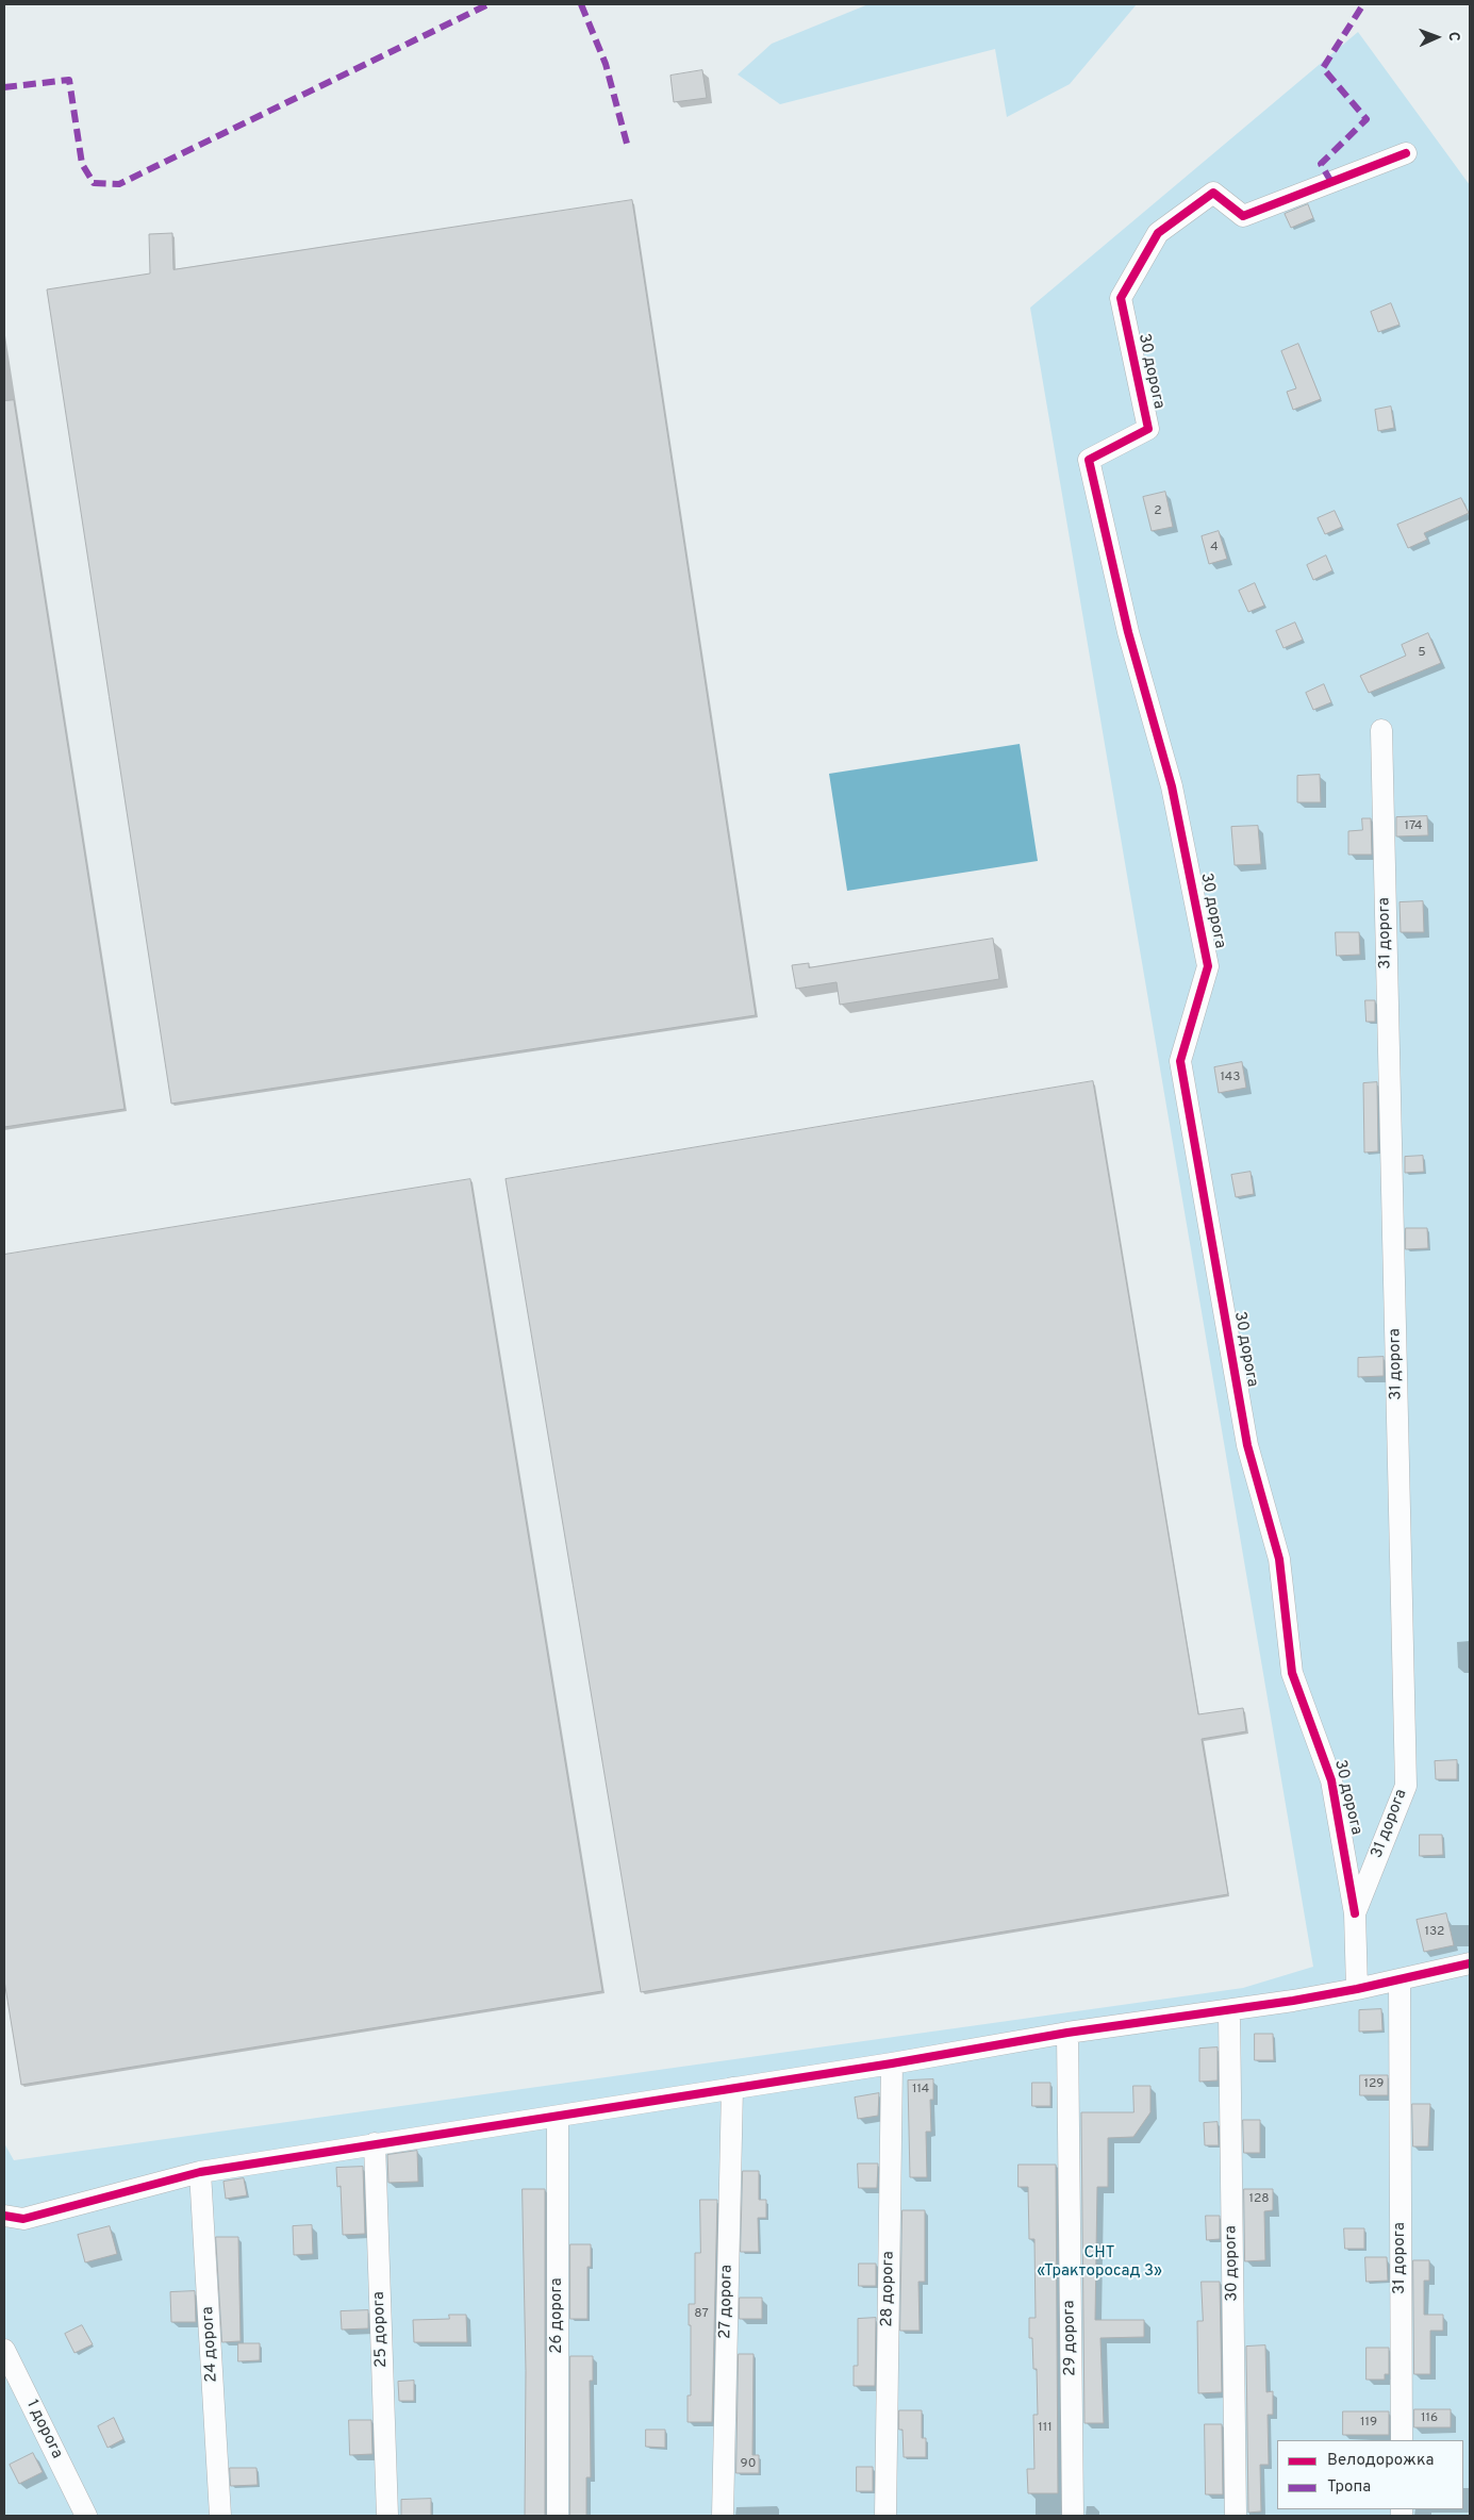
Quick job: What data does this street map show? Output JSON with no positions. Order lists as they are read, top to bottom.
{
  "streets": {
    "street": [
      "30 дорога",
      "31 дорога",
      "28 дорога",
      "27 дорога",
      "26 дорога",
      "25 дорога",
      "29 дорога",
      "24 дорога",
      "1 дорога"
    ]
  },
  "crossings": [
    ["30 дорога", "31 дорога"]
  ],
  "parks": ["СНТ «Тракторосад 3»"],
  "house_numbers": [
    "2",
    "4",
    "5",
    "174",
    "143",
    "132",
    "129",
    "114",
    "128",
    "87",
    "116",
    "119",
    "111",
    "90"
  ],
  "legend": ["Велодорожка", "Тропа"],
  "north": "right"
}
